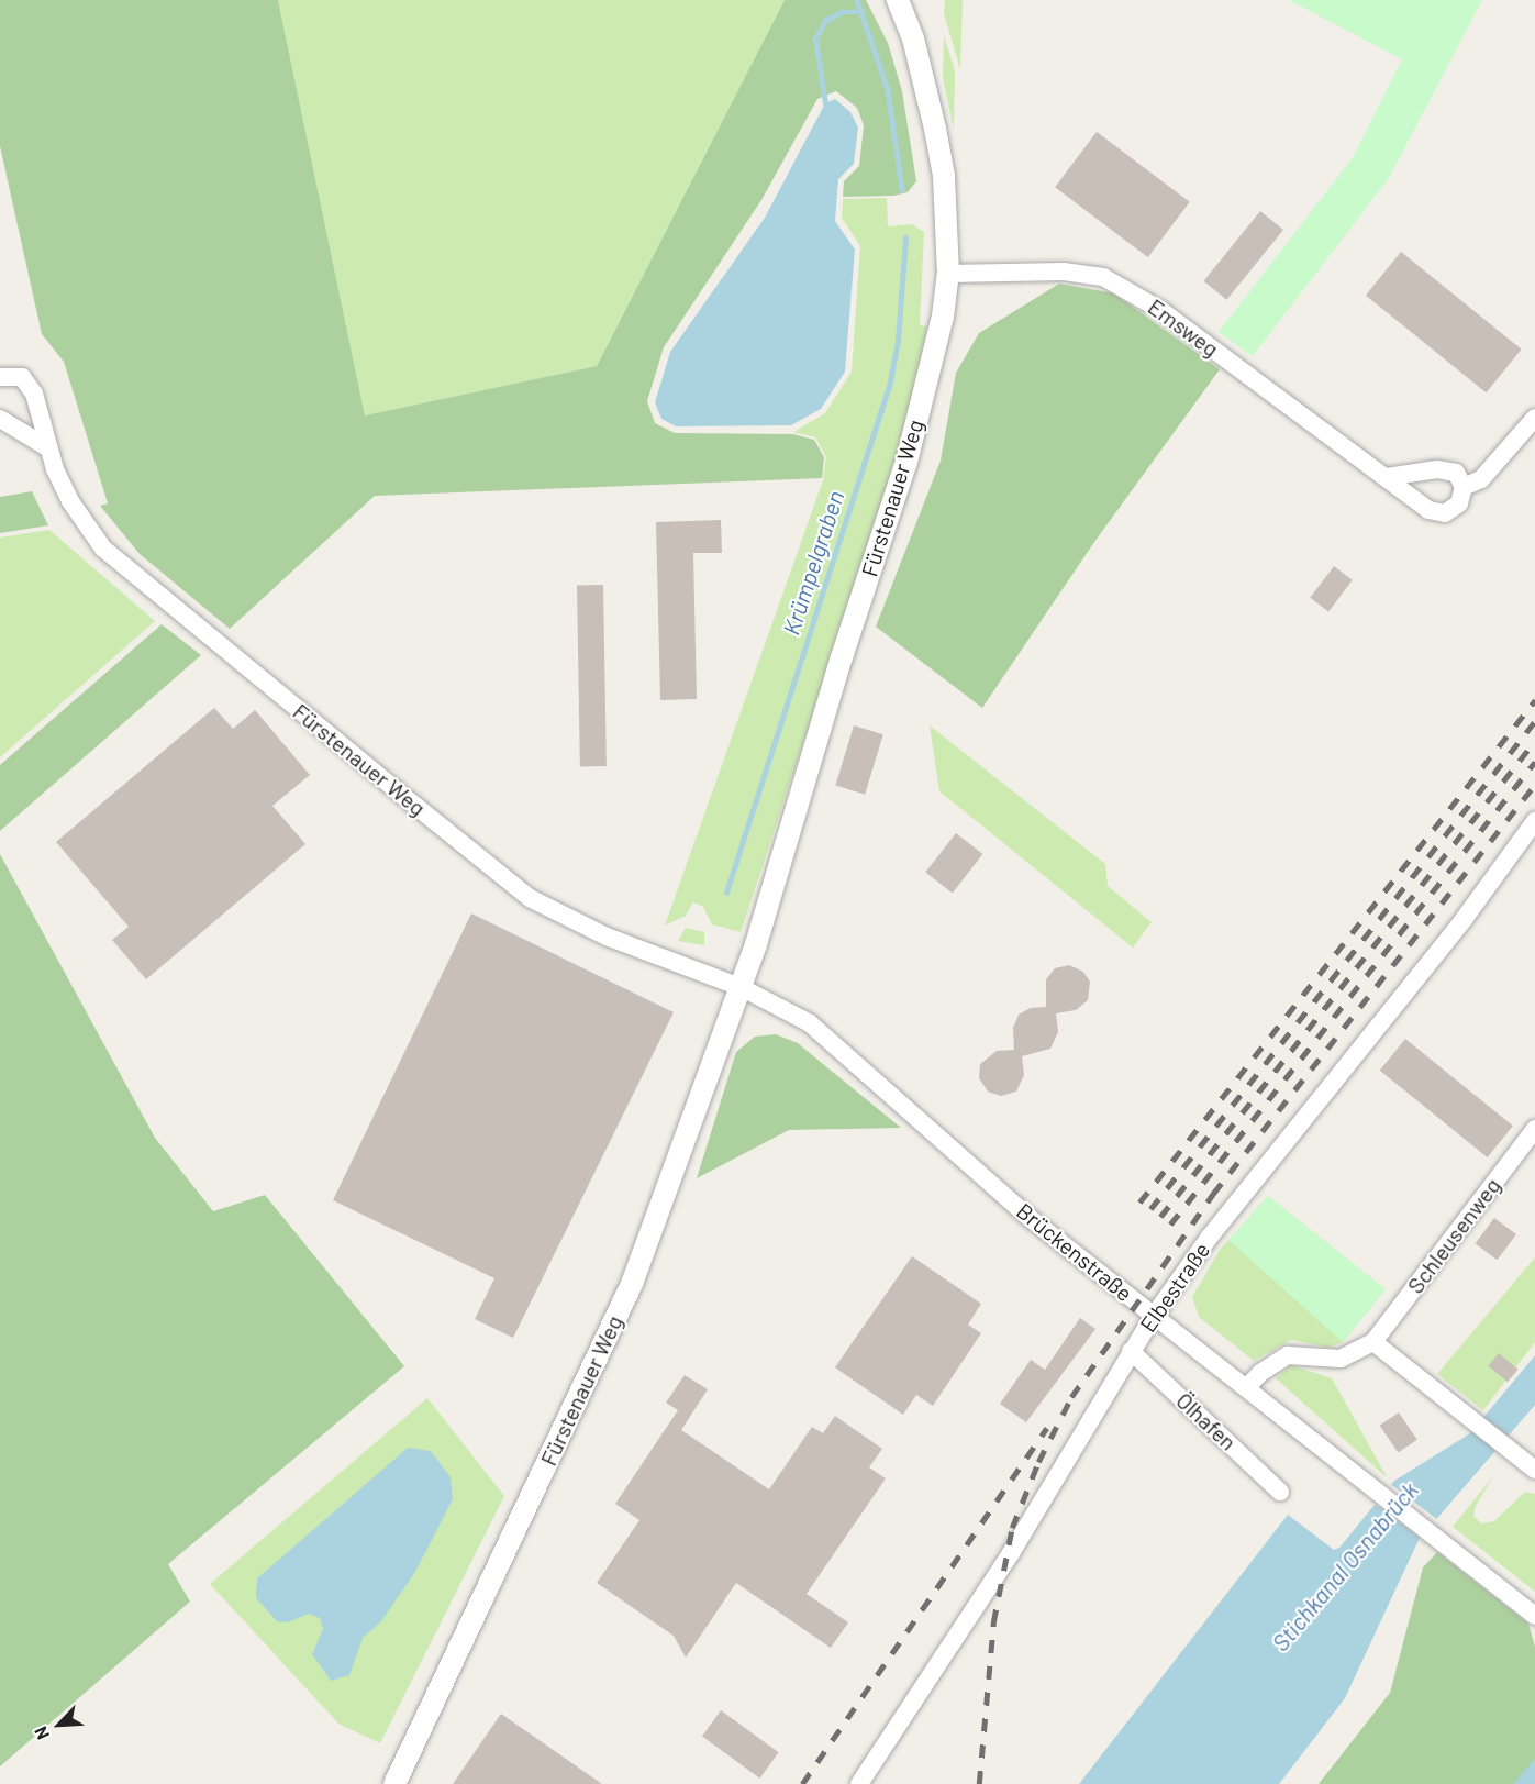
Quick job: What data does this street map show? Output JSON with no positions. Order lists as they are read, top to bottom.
{
  "streets": {
    "street": [
      "Emsweg",
      "Fürstenauer Weg",
      "Schleusenweg",
      "Brückenstraße",
      "Elbestraße",
      "Ölhafen"
    ]
  },
  "crossings": [
    ["Emsweg", "Fürstenauer Weg"],
    ["Fürstenauer Weg", "Brückenstraße"],
    ["Schleusenweg", "Brückenstraße"],
    ["Brückenstraße", "Elbestraße"],
    ["Elbestraße", "Ölhafen"]
  ],
  "water": ["Krümpelgraben", "Stichkanal Osnabrück"],
  "north": "bottom left"
}
